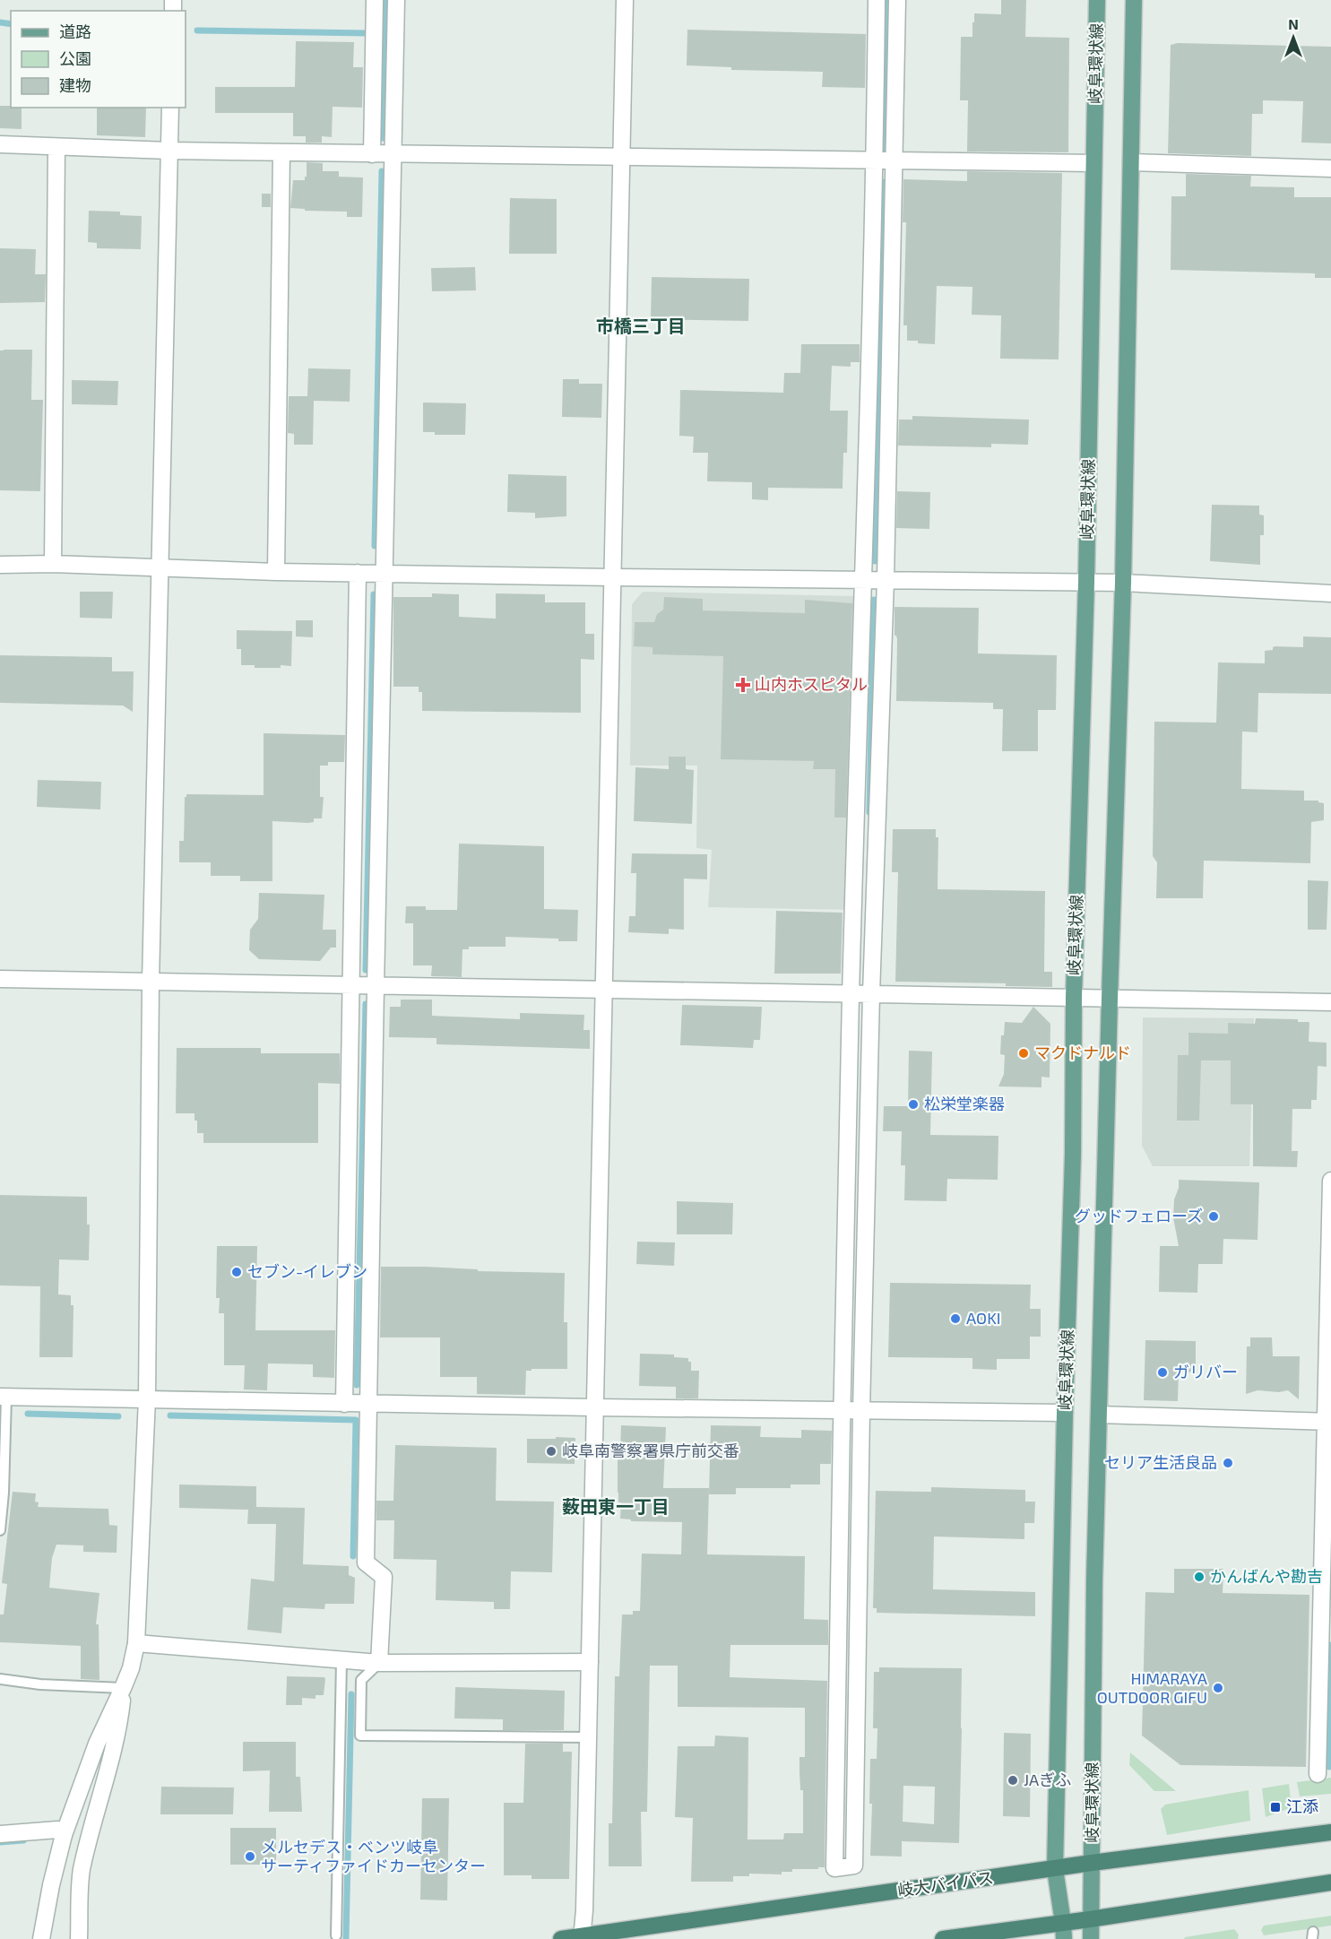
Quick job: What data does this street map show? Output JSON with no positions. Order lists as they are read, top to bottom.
{
  "streets": {
    "highway": ["岐大バイパス"],
    "main road": ["岐阜環状線"]
  },
  "crossings": [
    ["岐阜環状線", "岐大バイパス"]
  ],
  "districts": ["市橋三丁目", "薮田東一丁目"],
  "places": {
    "health": ["山内ホスピタル"],
    "other": [
      "マクドナルド",
      "松栄堂楽器",
      "グッドフェローズ",
      "セブン-イレブン",
      "AOKI",
      "ガリバー",
      "岐阜南警察署県庁前交番",
      "セリア生活良品",
      "かんばんや勘吉",
      "HIMARAYA OUTDOOR GIFU",
      "JAぎふ",
      "メルセデス・ベンツ岐阜 サーティファイドカーセンター"
    ],
    "transit": ["江添"]
  },
  "legend": ["道路", "公園", "建物"],
  "north": "top"
}
